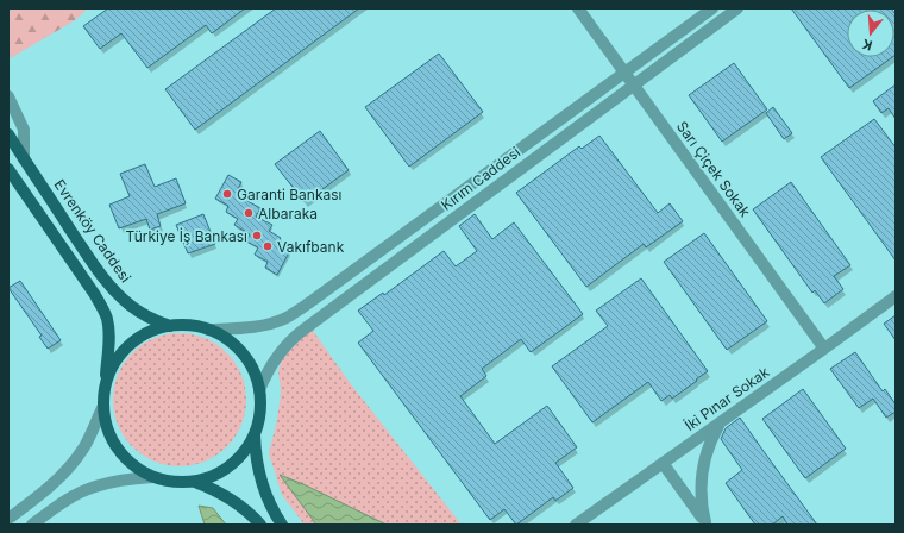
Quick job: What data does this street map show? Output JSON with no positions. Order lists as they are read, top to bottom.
{
  "streets": {
    "main road": ["Evrenköy Caddesi"],
    "street": ["Sarı Çiçek Sokak", "Kırım Caddesi", "İki Pınar Sokak"]
  },
  "crossings": [
    ["Sarı Çiçek Sokak", "Kırım Caddesi"],
    ["Sarı Çiçek Sokak", "İki Pınar Sokak"],
    ["Kırım Caddesi", "Evrenköy Caddesi"]
  ],
  "places": [
    "Garanti Bankası",
    "Albaraka",
    "Türkiye İş Bankası",
    "Vakıfbank"
  ],
  "north": "bottom"
}
